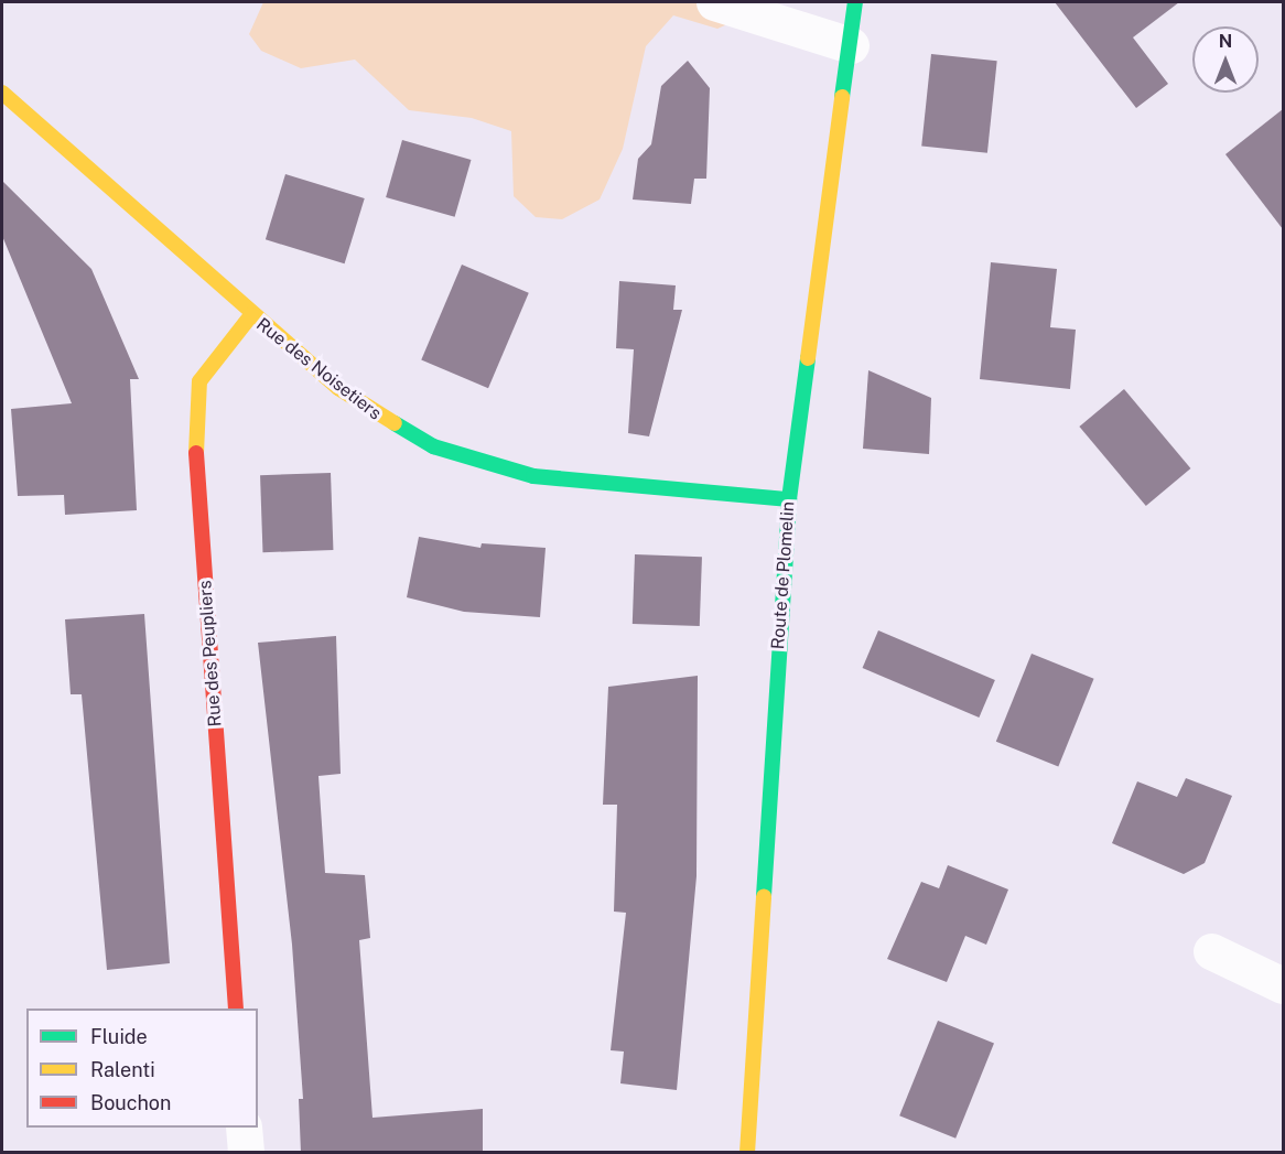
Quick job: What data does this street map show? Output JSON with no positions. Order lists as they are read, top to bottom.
{
  "streets": {
    "street": ["Rue des Noisetiers", "Route de Plomelin", "Rue des Peupliers"]
  },
  "crossings": [
    ["Rue des Noisetiers", "Route de Plomelin"],
    ["Rue des Noisetiers", "Rue des Peupliers"]
  ],
  "legend": ["Fluide", "Ralenti", "Bouchon"],
  "north": "top"
}
